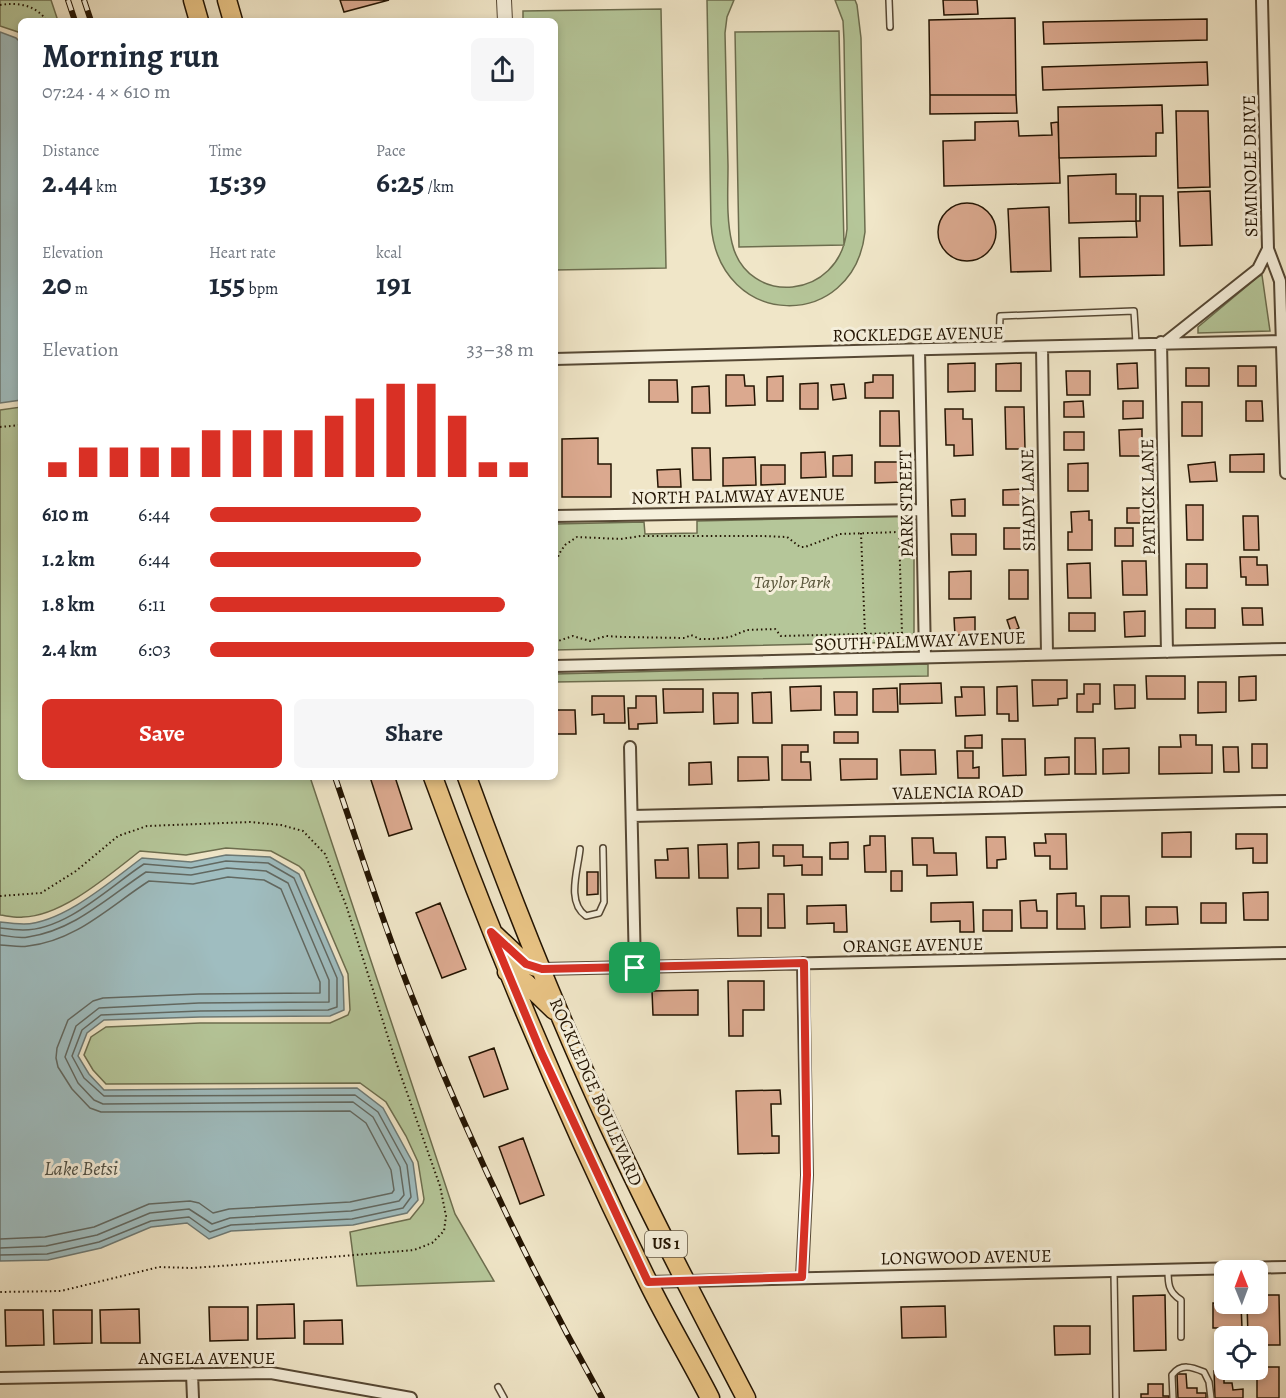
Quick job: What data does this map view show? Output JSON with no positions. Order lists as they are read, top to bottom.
{
  "streets": {
    "main road": ["ROCKLEDGE BOULEVARD", "US 1"],
    "street": [
      "SEMINOLE DRIVE",
      "ROCKLEDGE AVENUE",
      "NORTH PALMWAY AVENUE",
      "PATRICK LANE",
      "SHADY LANE",
      "PARK STREET",
      "SOUTH PALMWAY AVENUE",
      "VALENCIA ROAD",
      "ORANGE AVENUE",
      "LONGWOOD AVENUE",
      "ANGELA AVENUE"
    ]
  },
  "crossings": [
    ["SEMINOLE DRIVE", "ROCKLEDGE AVENUE"],
    ["ROCKLEDGE AVENUE", "PATRICK LANE"],
    ["ROCKLEDGE AVENUE", "SHADY LANE"],
    ["ROCKLEDGE AVENUE", "PARK STREET"],
    ["NORTH PALMWAY AVENUE", "PARK STREET"],
    ["PATRICK LANE", "SOUTH PALMWAY AVENUE"],
    ["SHADY LANE", "SOUTH PALMWAY AVENUE"],
    ["PARK STREET", "SOUTH PALMWAY AVENUE"],
    ["ORANGE AVENUE", "ROCKLEDGE BOULEVARD"],
    ["ROCKLEDGE BOULEVARD", "LONGWOOD AVENUE"]
  ],
  "water": ["Lake Betsi"],
  "parks": ["Taylor Park"],
  "north": "top",
  "page": {
    "heading": ["Morning run", "07:24 · 4 × 610 m"],
    "stats": [
      ["Distance", "2.44 km"],
      ["Time", "15:39"],
      ["Pace", "6:25 /km"],
      ["Elevation", "20 m"],
      ["Heart rate", "155 bpm"],
      ["kcal", "191"]
    ],
    "chart": ["Elevation", "33–38 m"],
    "list": [
      {
        "name": "610 m",
        "note": "6:44"
      },
      {
        "name": "1.2 km",
        "note": "6:44"
      },
      {
        "name": "1.8 km",
        "note": "6:11"
      },
      {
        "name": "2.4 km",
        "note": "6:03"
      }
    ],
    "buttons": ["Save", "Share"]
  }
}
